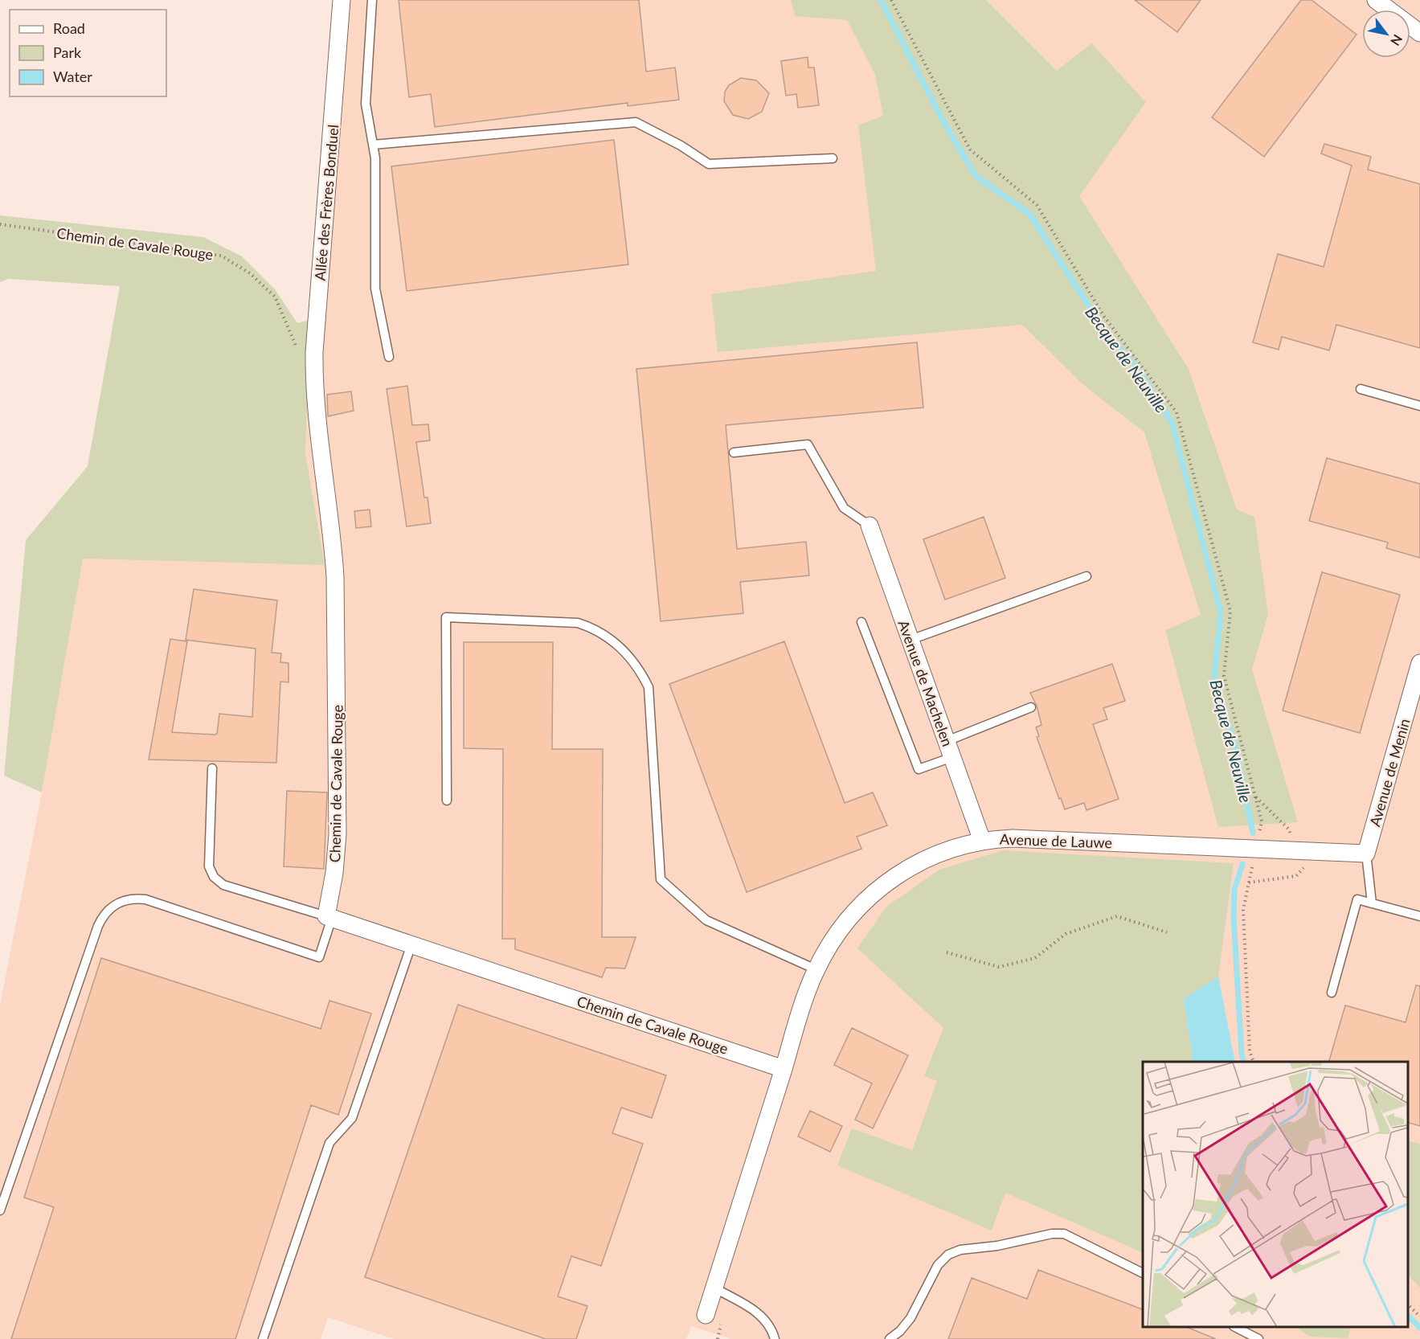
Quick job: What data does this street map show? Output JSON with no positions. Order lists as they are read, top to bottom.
{
  "streets": {
    "street": [
      "Allée des Frères Bonduel",
      "Chemin de Cavale Rouge",
      "Avenue de Machelen",
      "Avenue de Menin",
      "Avenue de Lauwe"
    ]
  },
  "crossings": [
    ["Allée des Frères Bonduel", "Chemin de Cavale Rouge"],
    ["Chemin de Cavale Rouge", "Avenue de Lauwe"],
    ["Avenue de Machelen", "Avenue de Lauwe"],
    ["Avenue de Menin", "Avenue de Lauwe"]
  ],
  "water": ["Becque de Neuville"],
  "legend": ["Road", "Park", "Water"],
  "north": "bottom right"
}
